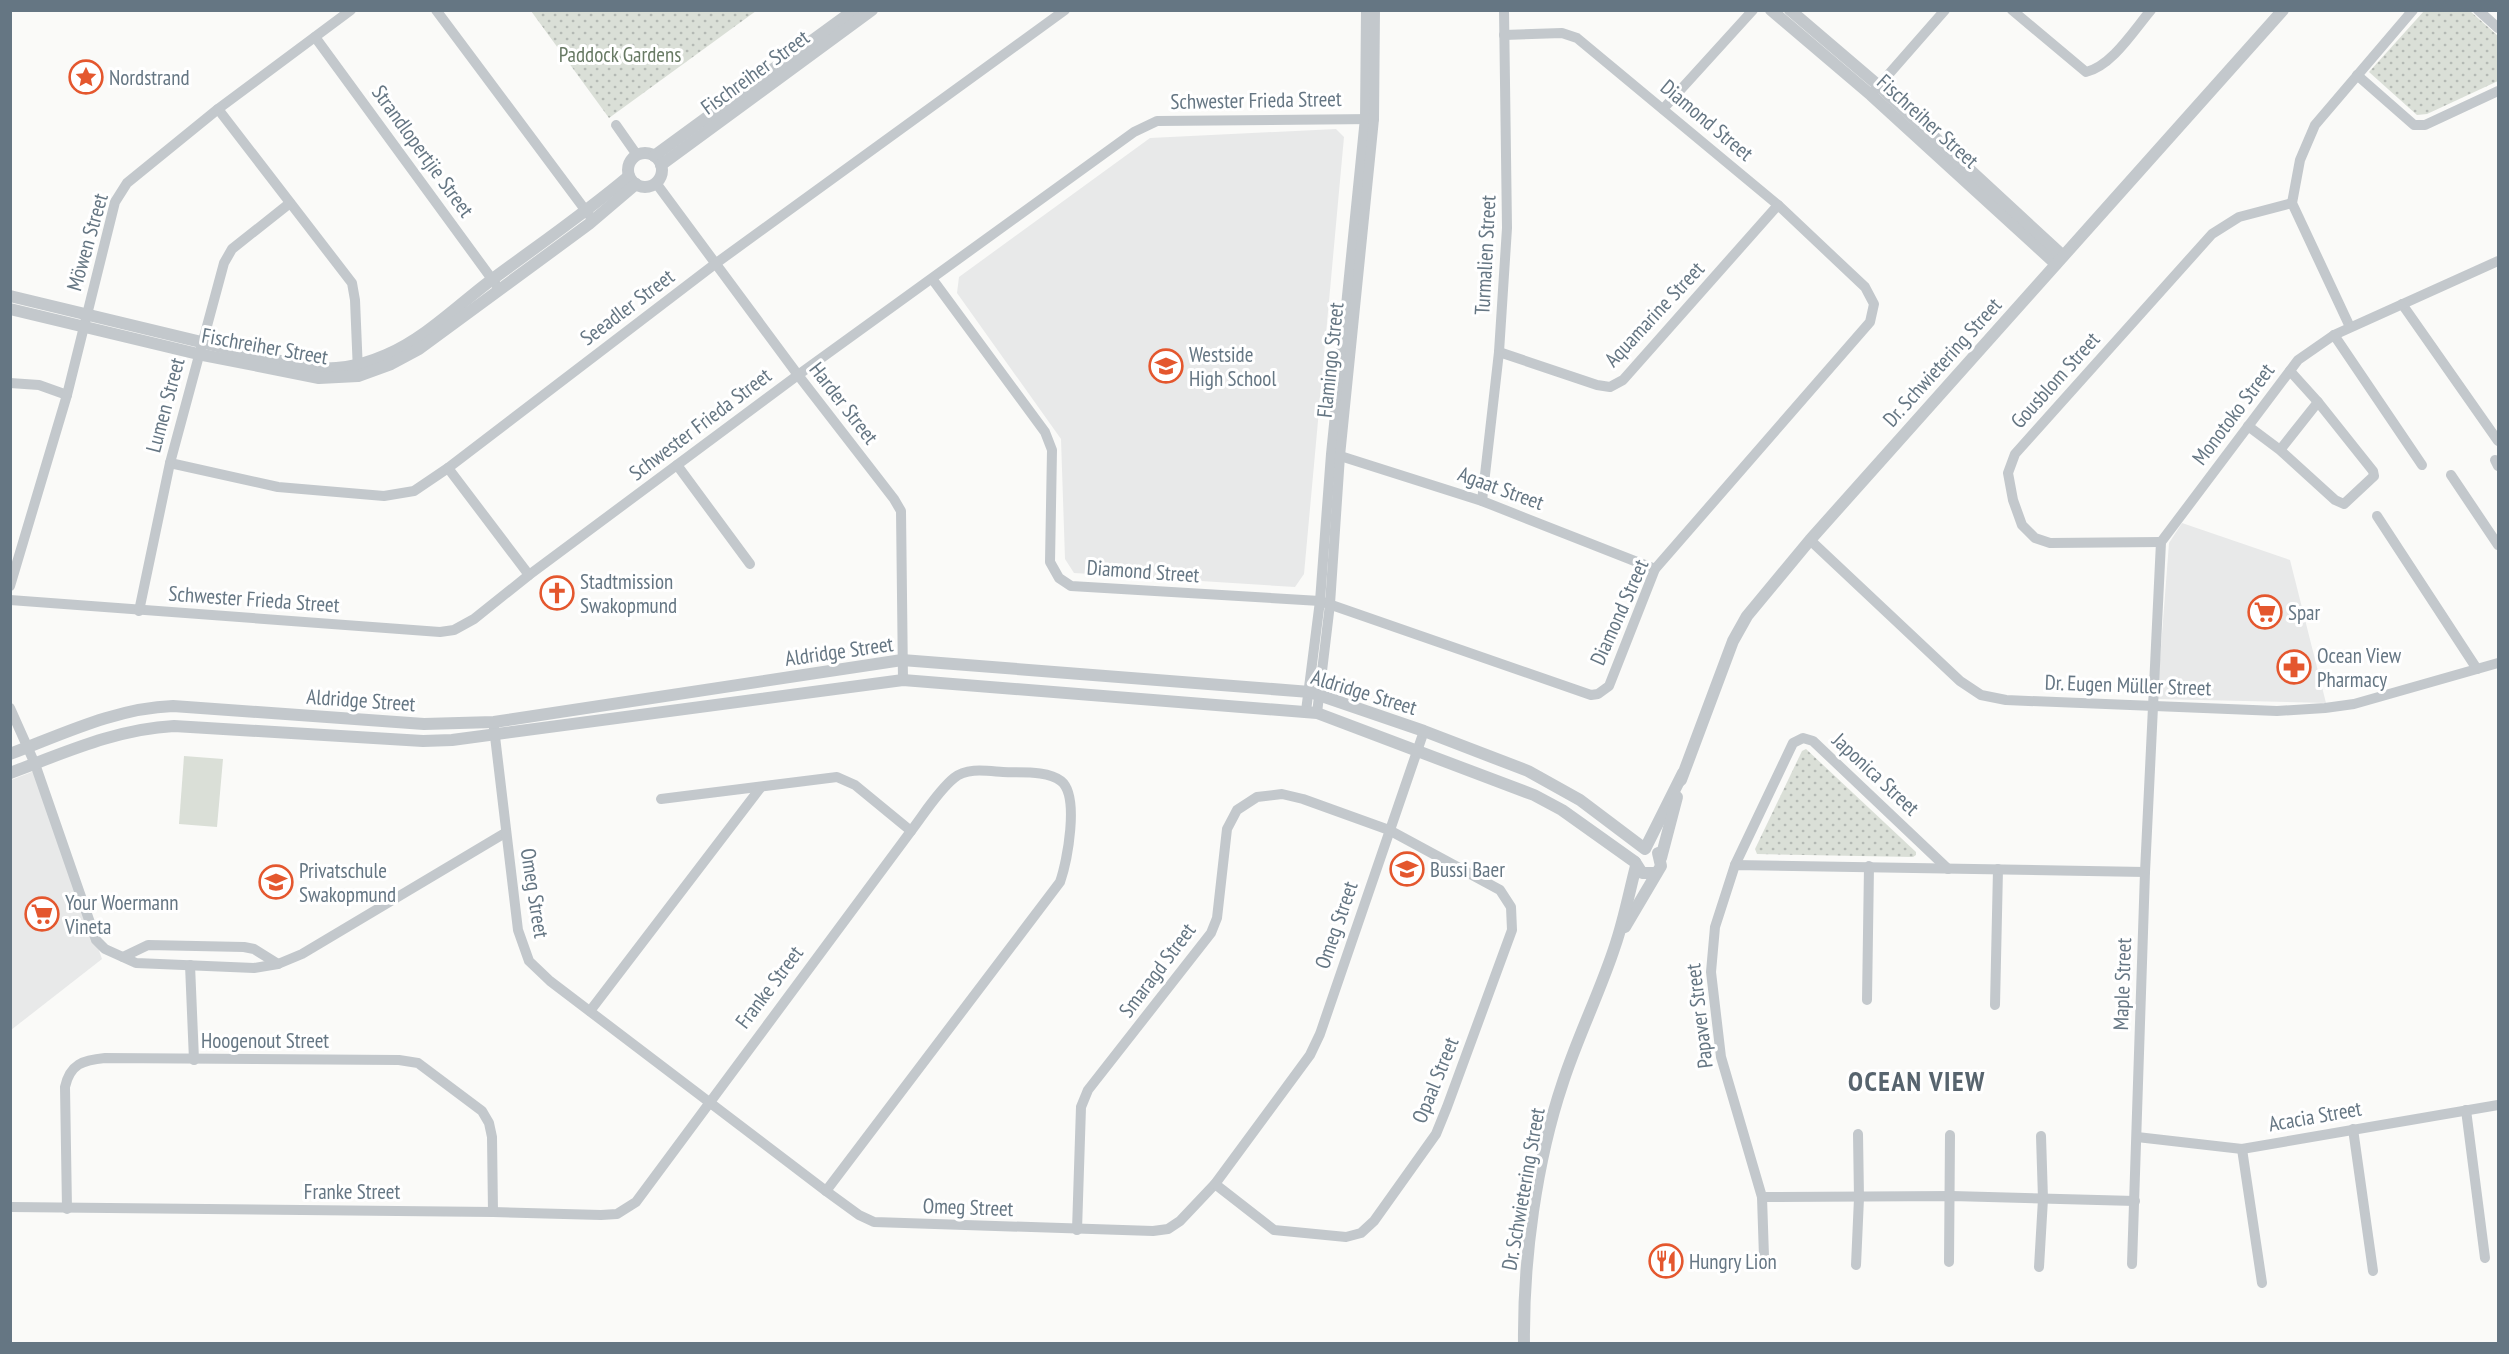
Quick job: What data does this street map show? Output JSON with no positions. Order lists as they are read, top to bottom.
{
  "streets": {
    "street": [
      "Fischreiher Street",
      "Schwester Frieda Street",
      "Diamond Street",
      "Strandlopertjie Street",
      "Möwen Street",
      "Turmalien Street",
      "Seeadler Street",
      "Aquamarine Street",
      "Flamingo Street",
      "Dr. Schwietering Street",
      "Gousblom Street",
      "Harder Street",
      "Lumen Street",
      "Monotoko Street",
      "Agaat Street",
      "Aldridge Street",
      "Dr. Eugen Müller Street",
      "Japonica Street",
      "Omeg Street",
      "Smaragd Street",
      "Maple Street",
      "Franke Street",
      "Papaver Street",
      "Hoogenout Street",
      "Opaal Street",
      "Acacia Street"
    ]
  },
  "crossings": [
    ["Fischreiher Street", "Strandlopertjie Street"],
    ["Fischreiher Street", "Möwen Street"],
    ["Fischreiher Street", "Dr. Schwietering Street"],
    ["Fischreiher Street", "Harder Street"],
    ["Fischreiher Street", "Lumen Street"],
    ["Schwester Frieda Street", "Diamond Street"],
    ["Schwester Frieda Street", "Flamingo Street"],
    ["Schwester Frieda Street", "Harder Street"],
    ["Schwester Frieda Street", "Lumen Street"],
    ["Diamond Street", "Turmalien Street"],
    ["Diamond Street", "Aquamarine Street"],
    ["Diamond Street", "Flamingo Street"],
    ["Diamond Street", "Agaat Street"],
    ["Strandlopertjie Street", "Möwen Street"],
    ["Turmalien Street", "Aquamarine Street"],
    ["Turmalien Street", "Agaat Street"],
    ["Seeadler Street", "Harder Street"],
    ["Seeadler Street", "Lumen Street"],
    ["Flamingo Street", "Agaat Street"],
    ["Flamingo Street", "Aldridge Street"],
    ["Dr. Schwietering Street", "Aldridge Street"],
    ["Dr. Schwietering Street", "Dr. Eugen Müller Street"],
    ["Gousblom Street", "Monotoko Street"],
    ["Harder Street", "Aldridge Street"],
    ["Aldridge Street", "Omeg Street"],
    ["Dr. Eugen Müller Street", "Maple Street"],
    ["Japonica Street", "Papaver Street"],
    ["Omeg Street", "Smaragd Street"],
    ["Omeg Street", "Franke Street"],
    ["Omeg Street", "Opaal Street"],
    ["Smaragd Street", "Opaal Street"],
    ["Maple Street", "Acacia Street"],
    ["Franke Street", "Hoogenout Street"]
  ],
  "districts": ["OCEAN VIEW"],
  "parks": ["Paddock Gardens"],
  "places": {
    "place": ["Nordstrand"],
    "school or university": ["Westside High School", "Bussi Baer", "Privatschule Swakopmund"],
    "church": ["Stadtmission Swakopmund"],
    "supermarket": ["Spar", "Your Woermann Vineta"],
    "pharmacy": ["Ocean View Pharmacy"],
    "restaurant": ["Hungry Lion"]
  }
}
